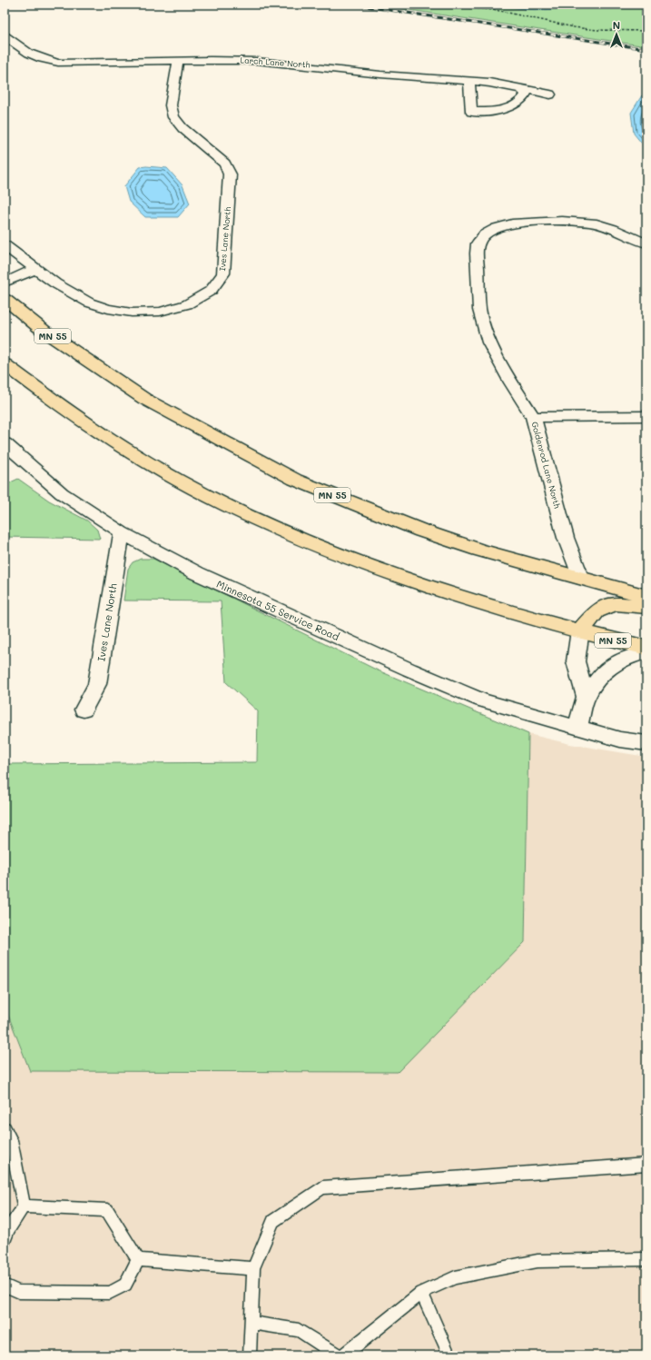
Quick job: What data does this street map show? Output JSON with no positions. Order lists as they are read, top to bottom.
{
  "streets": {
    "highway": ["MN 55"],
    "street": [
      "Larch Lane North",
      "Ives Lane North",
      "Goldenrod Lane North",
      "Minnesota 55 Service Road"
    ]
  },
  "crossings": [
    ["Larch Lane North", "Ives Lane North"],
    ["Ives Lane North", "Minnesota 55 Service Road"],
    ["MN 55", "Goldenrod Lane North"]
  ],
  "north": "top"
}
